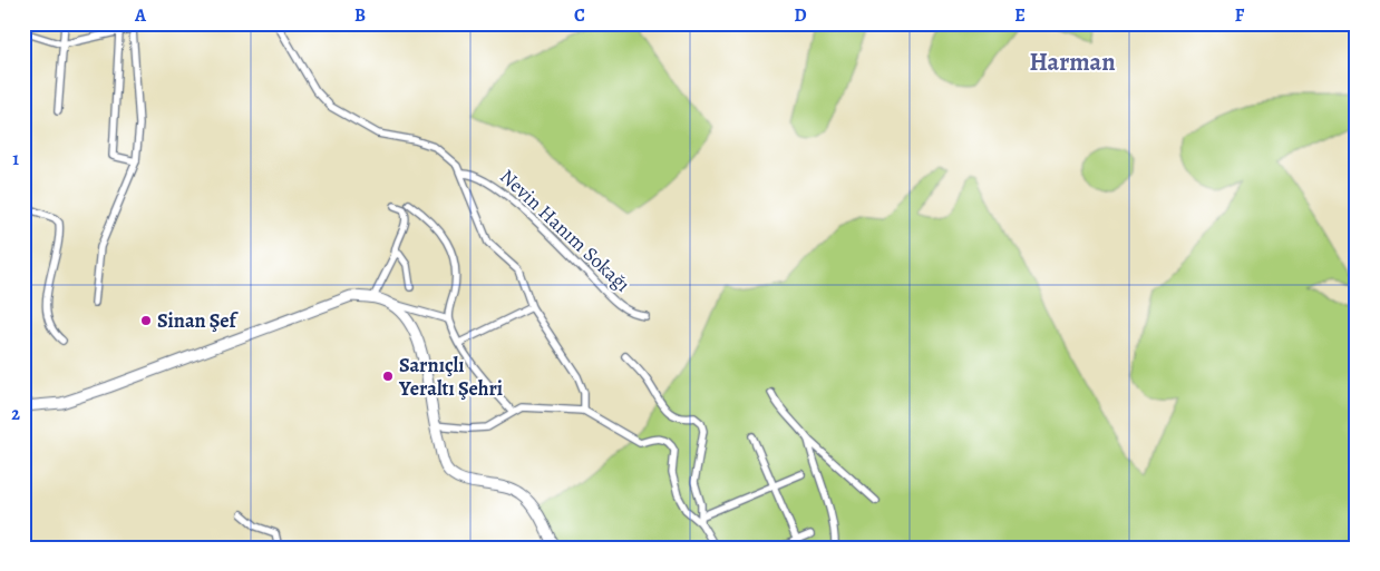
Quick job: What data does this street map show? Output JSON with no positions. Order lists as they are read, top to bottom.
{
  "streets": {
    "street": ["Nevin Hanım Sokağı"]
  },
  "districts": ["Harman"],
  "places": ["Sinan Şef", "Sarnıçlı Yeraltı Şehri"],
  "grid": {
    "columns": [
      "A",
      "B",
      "C",
      "D",
      "E",
      "F"
    ],
    "rows": ["1", "2"]
  }
}
